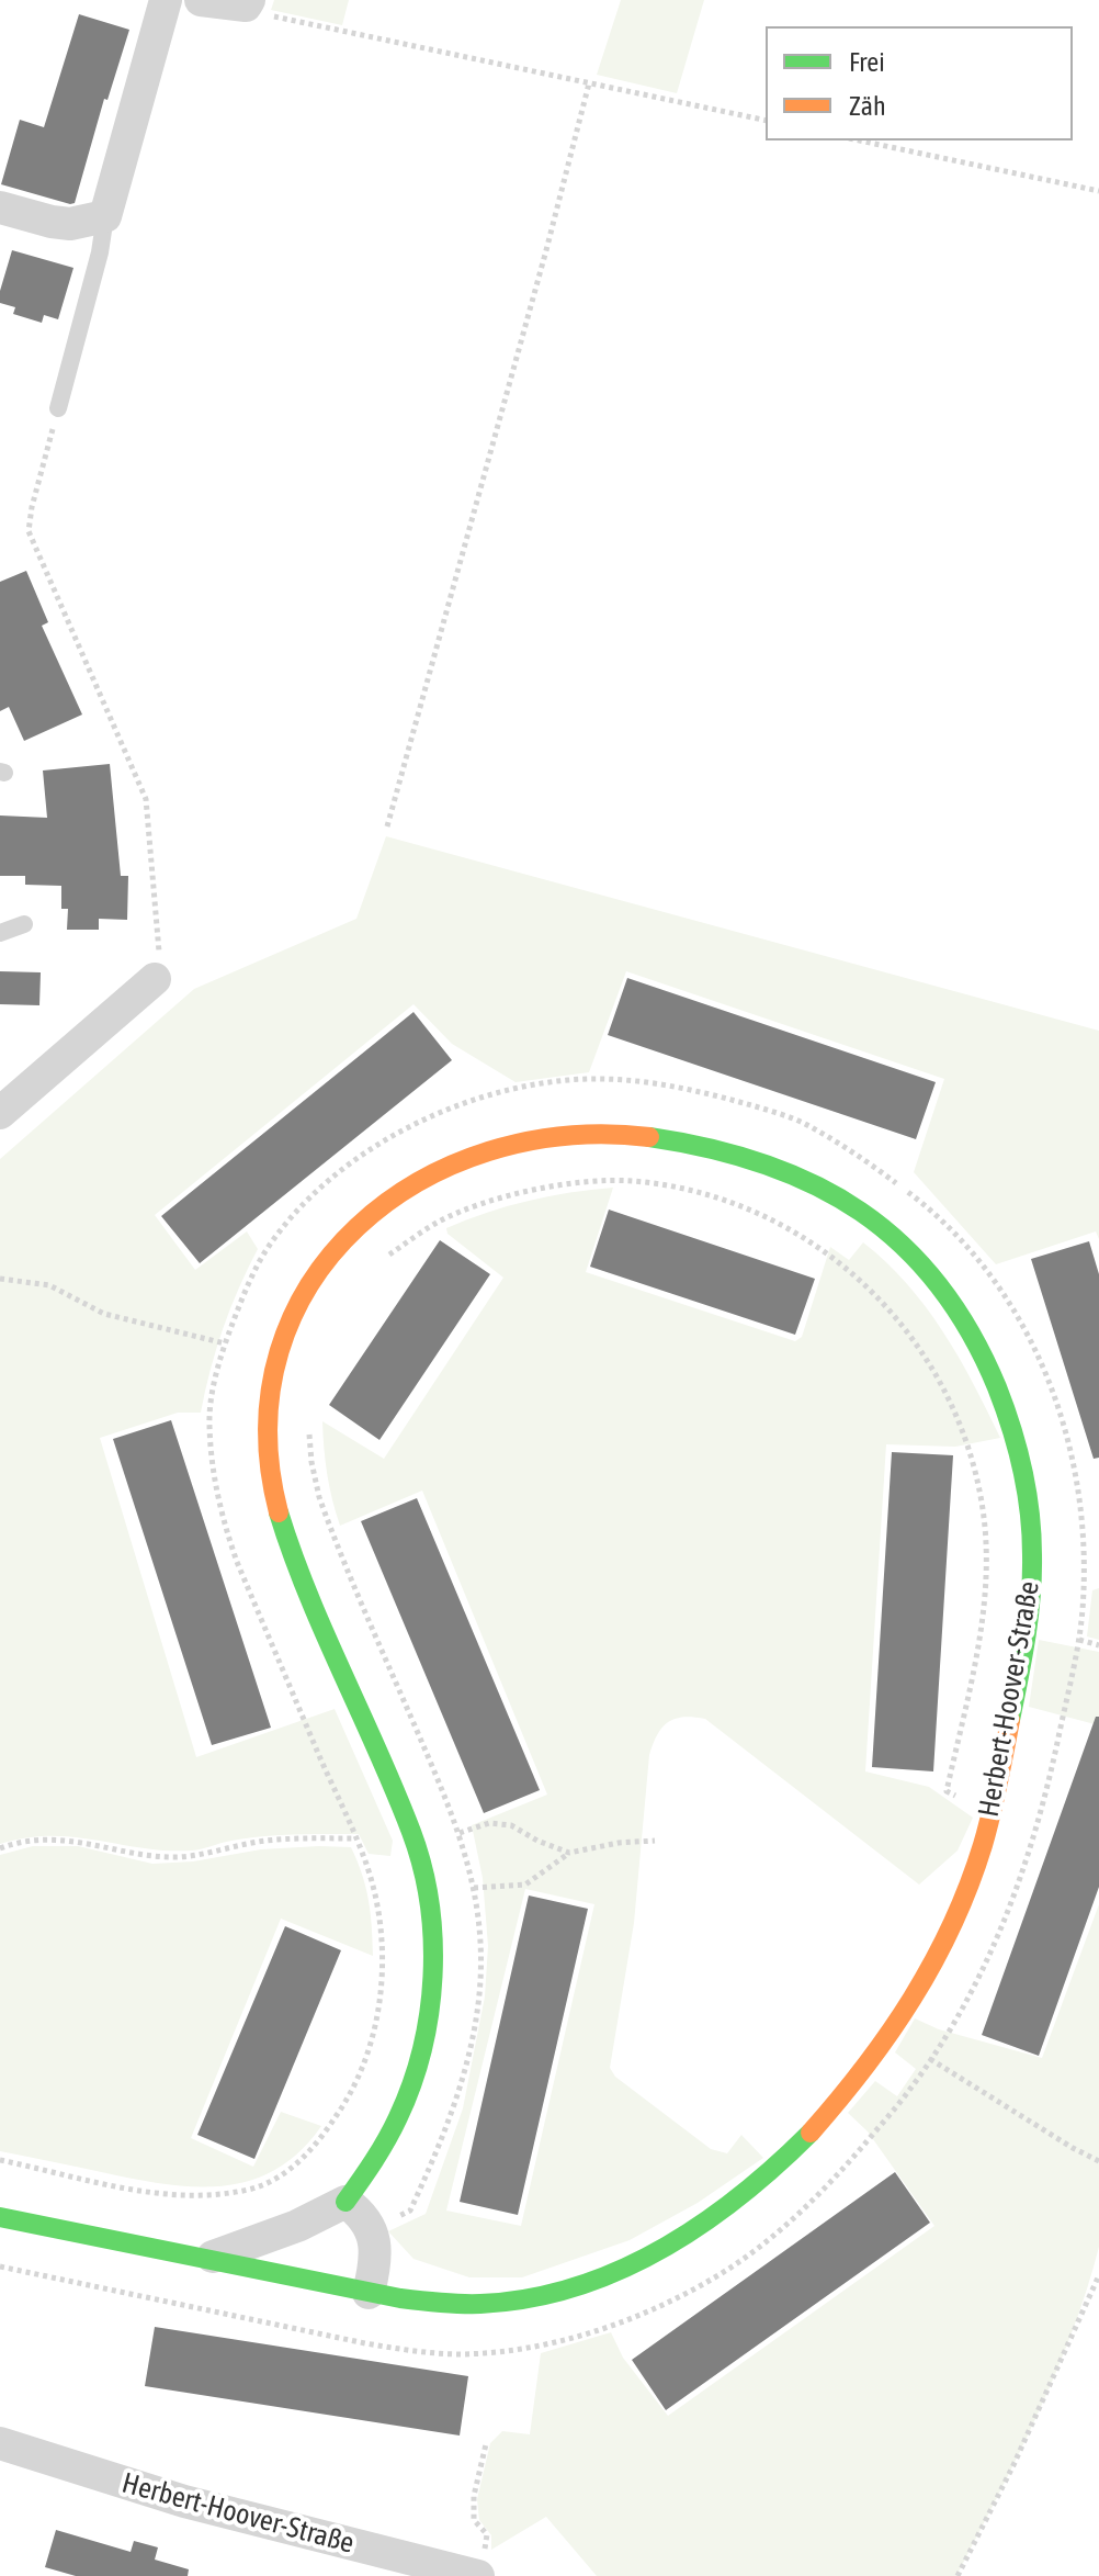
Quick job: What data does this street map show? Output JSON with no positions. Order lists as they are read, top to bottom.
{
  "streets": {
    "street": ["Herbert-Hoover-Straße"]
  },
  "legend": ["Frei", "Zäh"]
}
